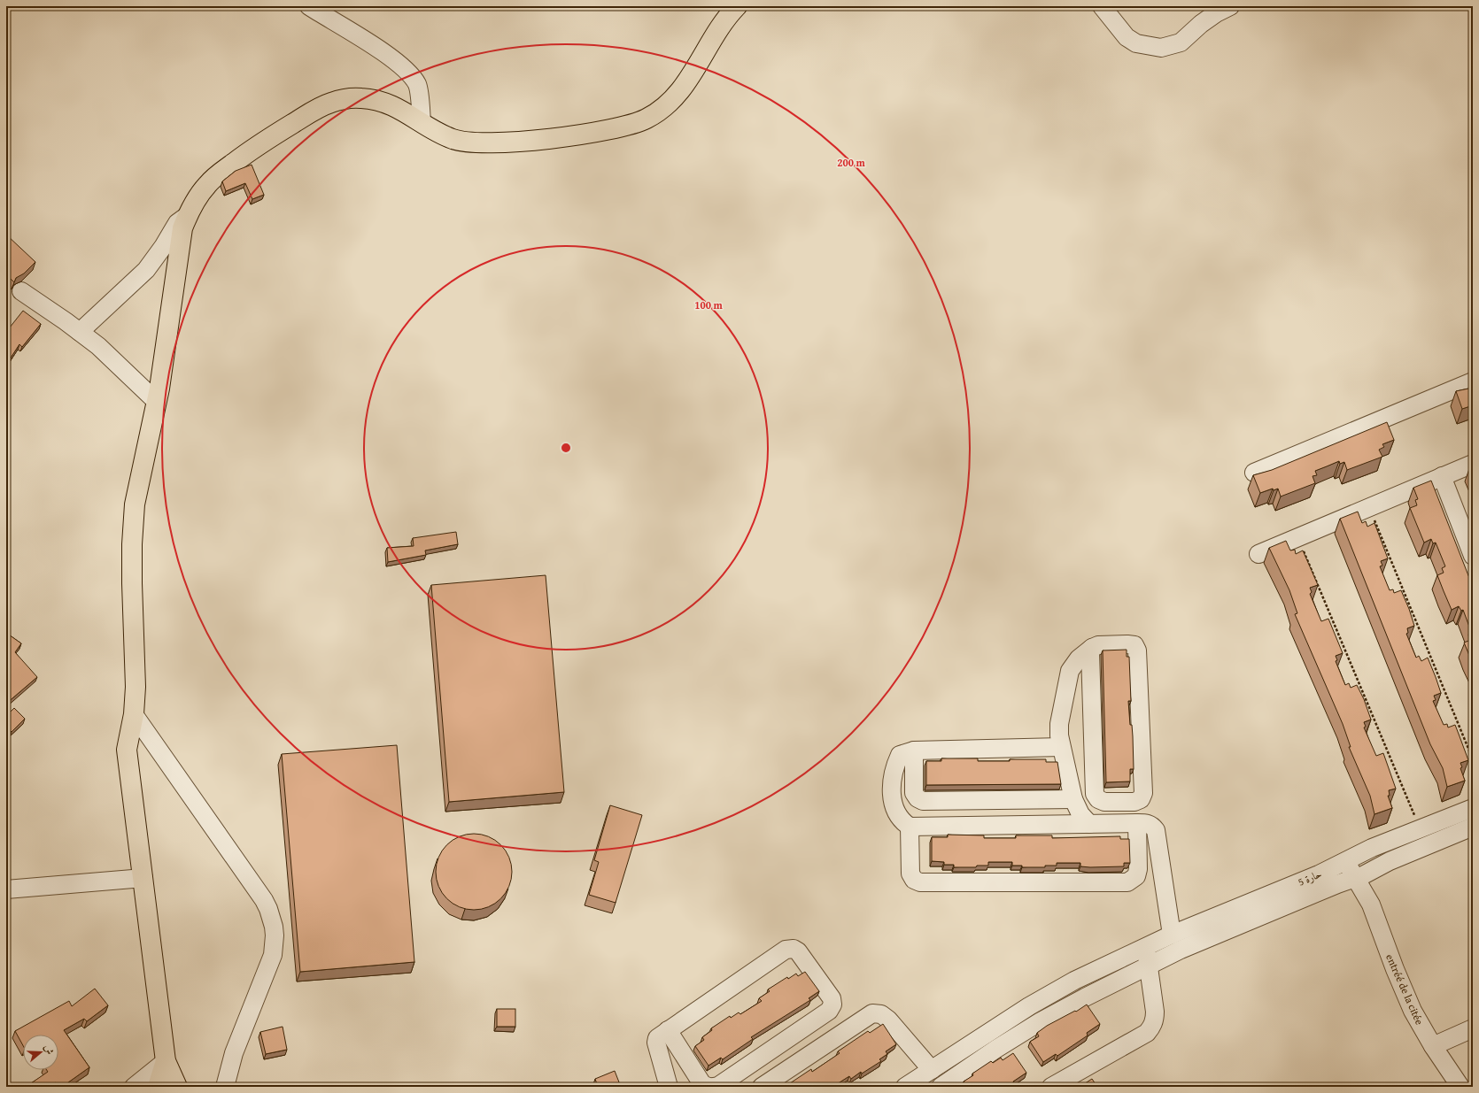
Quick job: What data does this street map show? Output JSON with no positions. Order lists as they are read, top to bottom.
{
  "streets": {
    "street": ["حارة 5", "entréé de la citée"]
  },
  "crossings": [
    ["حارة 5", "entréé de la citée"]
  ],
  "north": "right",
  "rings": ["200 m", "100 m"]
}
